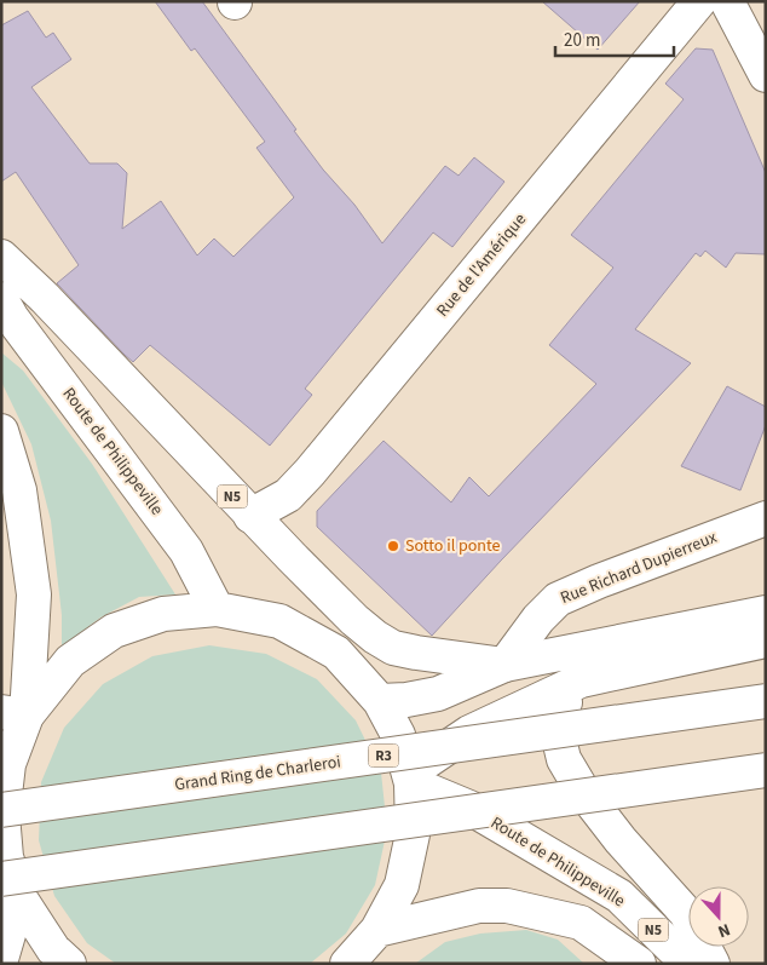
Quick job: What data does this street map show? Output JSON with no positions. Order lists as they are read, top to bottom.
{
  "streets": {
    "main road": [
      "Rue de l'Amérique",
      "Route de Philippeville",
      "N5",
      "Rue Richard Dupierreux",
      "R3",
      "Grand Ring de Charleroi"
    ]
  },
  "crossings": [
    ["Rue de l'Amérique", "N5"],
    ["N5", "Rue Richard Dupierreux"]
  ],
  "places": ["Sotto il ponte"],
  "scale_bar": "20 m",
  "north": "bottom"
}
